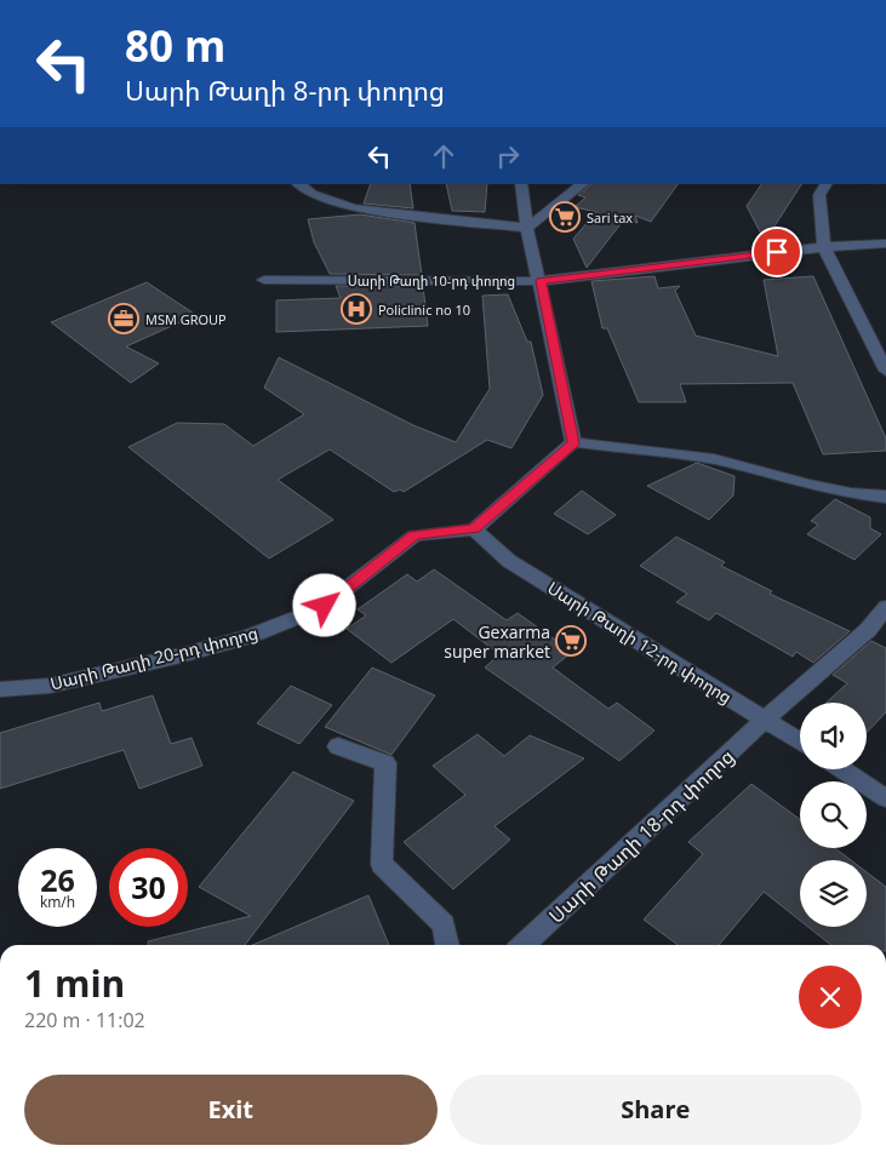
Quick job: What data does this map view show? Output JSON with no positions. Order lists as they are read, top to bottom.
{
  "streets": {
    "street": [
      "Սարի Թաղի 10-րդ փողոց",
      "Սարի Թաղի 12-րդ փողոց",
      "Սարի Թաղի 20-րդ փողոց",
      "Սարի Թաղի 18-րդ փողոց"
    ]
  },
  "crossings": [
    ["Սարի Թաղի 12-րդ փողոց", "Սարի Թաղի 20-րդ փողոց"],
    ["Սարի Թաղի 12-րդ փողոց", "Սարի Թաղի 18-րդ փողոց"]
  ],
  "places": {
    "supermarket": ["Sari tax", "Gexarma super market"],
    "hospital": ["Policlinic no 10"],
    "office": ["MSM GROUP"]
  },
  "page": {
    "turn": ["80 m", "Սարի Թաղի 8-րդ փողոց"],
    "speed": "26 km/h",
    "limit": "30",
    "heading": ["1 min", "220 m · 11:02"],
    "buttons": ["Exit", "Share"]
  }
}
